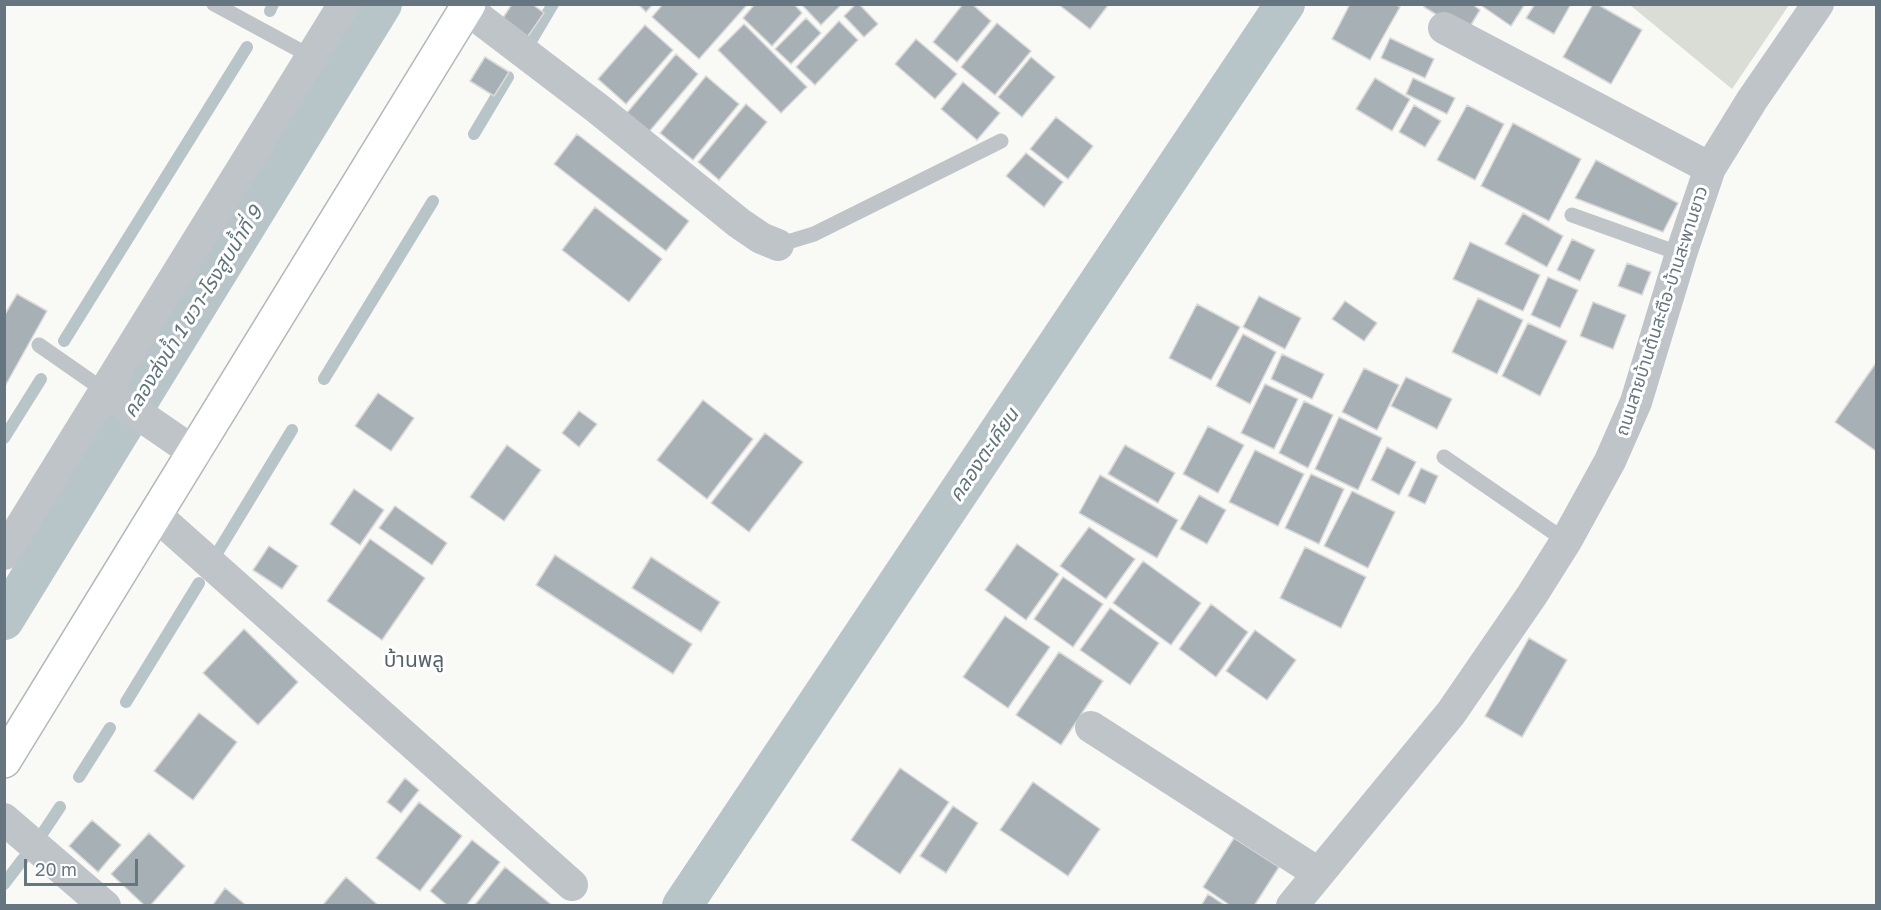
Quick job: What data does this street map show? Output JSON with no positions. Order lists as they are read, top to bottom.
{
  "streets": {
    "street": ["ถนนสายบ้านต้นสะตือ-บ้านสะพานยาว"]
  },
  "districts": ["บ้านพลู"],
  "water": ["คลองส่งน้ำ 1 ขวา-โรงสูบน้ำที่ 9", "คลองตะเคียน"],
  "scale_bar": "20 m"
}
